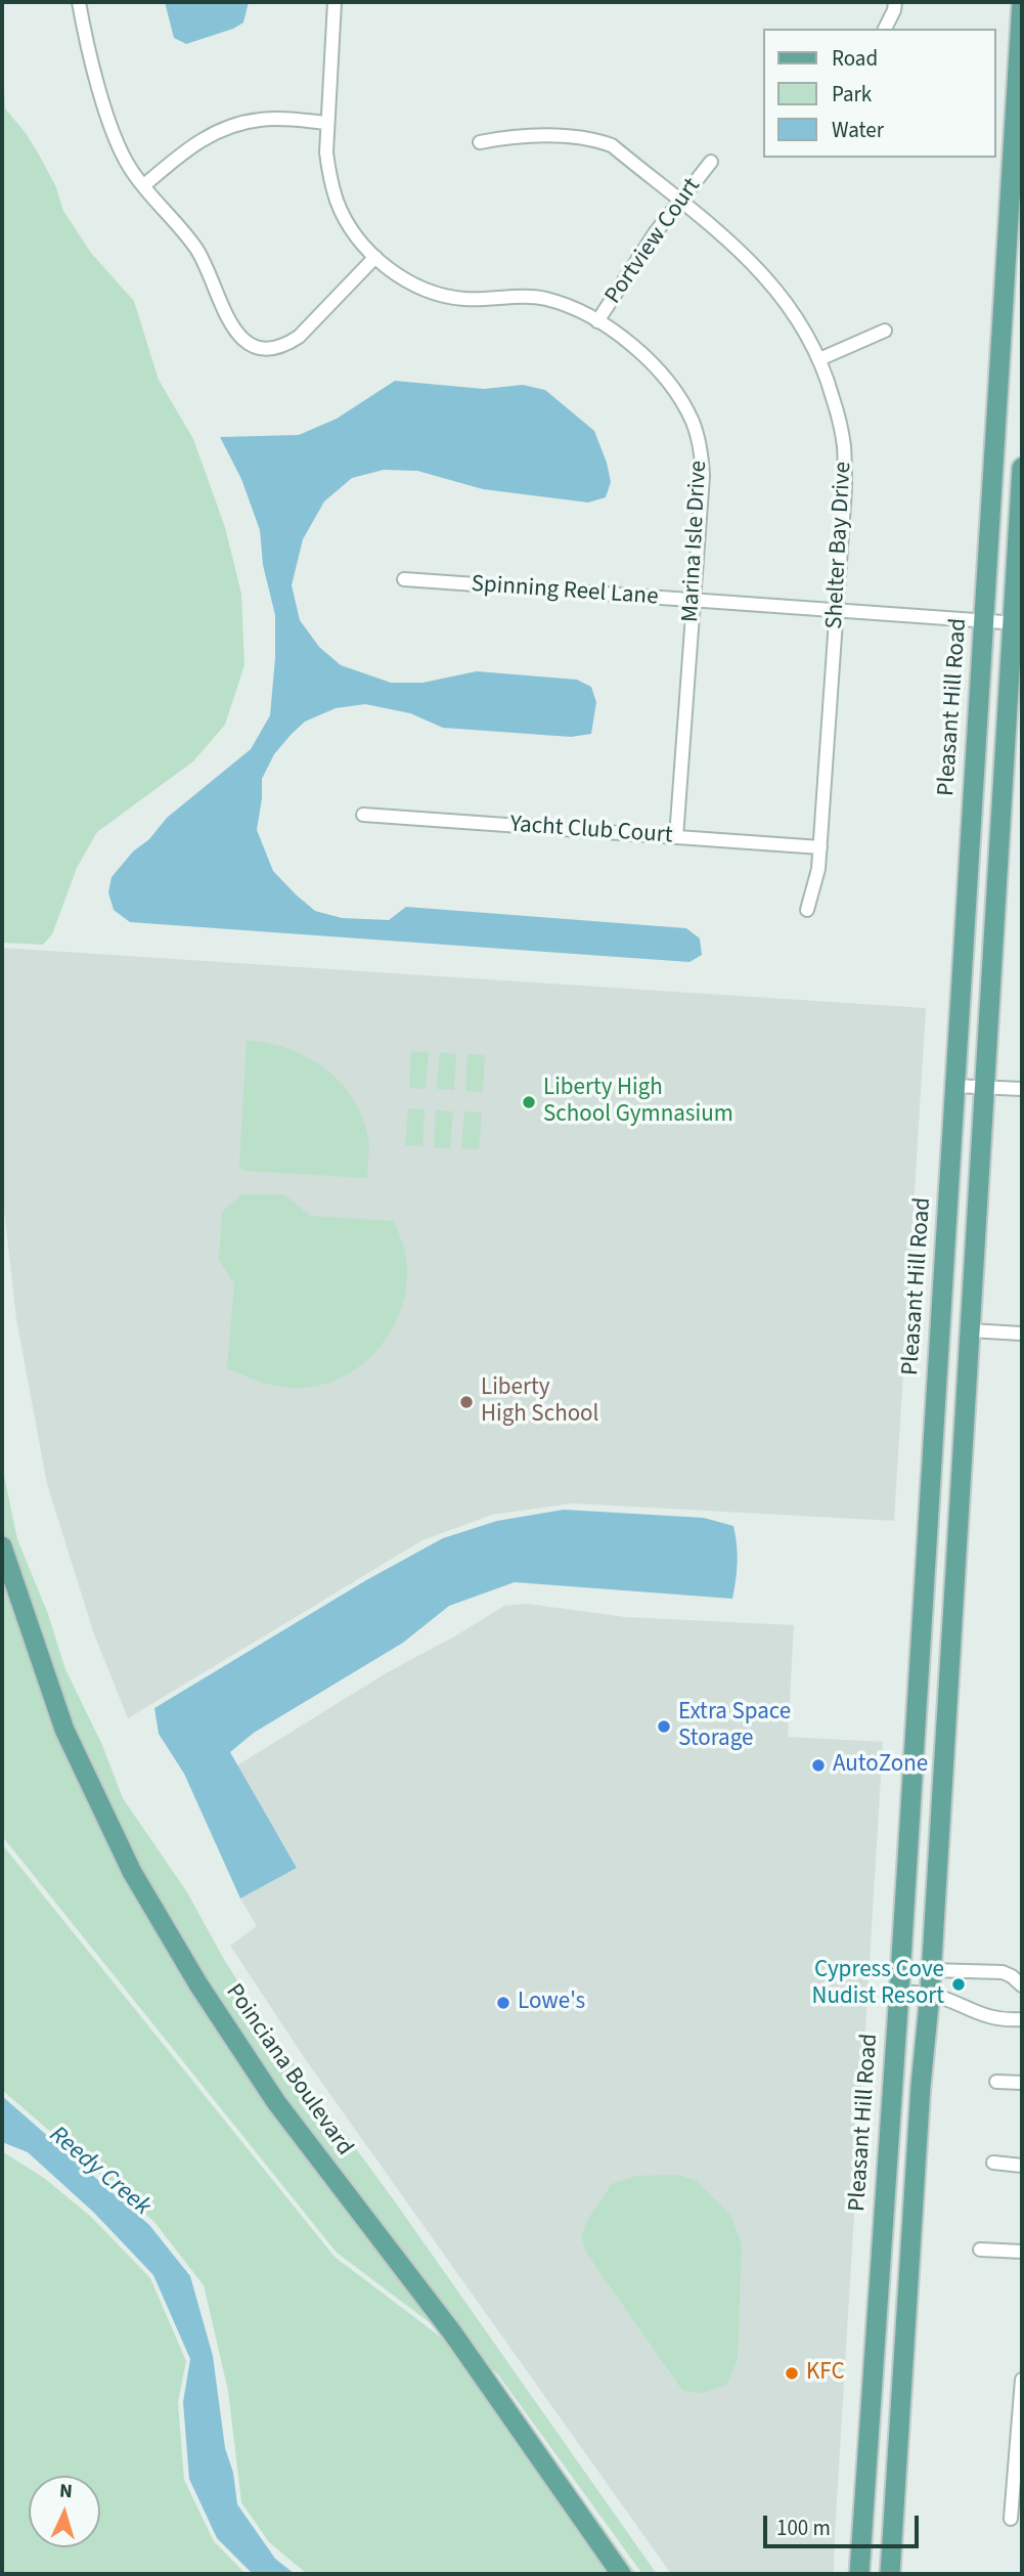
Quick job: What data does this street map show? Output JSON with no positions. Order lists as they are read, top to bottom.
{
  "streets": {
    "main road": ["Pleasant Hill Road", "Poinciana Boulevard"],
    "street": [
      "Portview Court",
      "Marina Isle Drive",
      "Shelter Bay Drive",
      "Spinning Reel Lane",
      "Yacht Club Court"
    ]
  },
  "crossings": [
    ["Portview Court", "Marina Isle Drive"],
    ["Portview Court", "Shelter Bay Drive"],
    ["Marina Isle Drive", "Spinning Reel Lane"],
    ["Marina Isle Drive", "Yacht Club Court"],
    ["Shelter Bay Drive", "Spinning Reel Lane"],
    ["Shelter Bay Drive", "Yacht Club Court"],
    ["Spinning Reel Lane", "Pleasant Hill Road"]
  ],
  "water": ["Reedy Creek"],
  "places": [
    "Liberty High School Gymnasium",
    "Liberty High School",
    "Extra Space Storage",
    "AutoZone",
    "Cypress Cove Nudist Resort",
    "Lowe's",
    "KFC"
  ],
  "legend": ["Road", "Park", "Water"],
  "scale_bar": "100 m",
  "north": "top"
}
